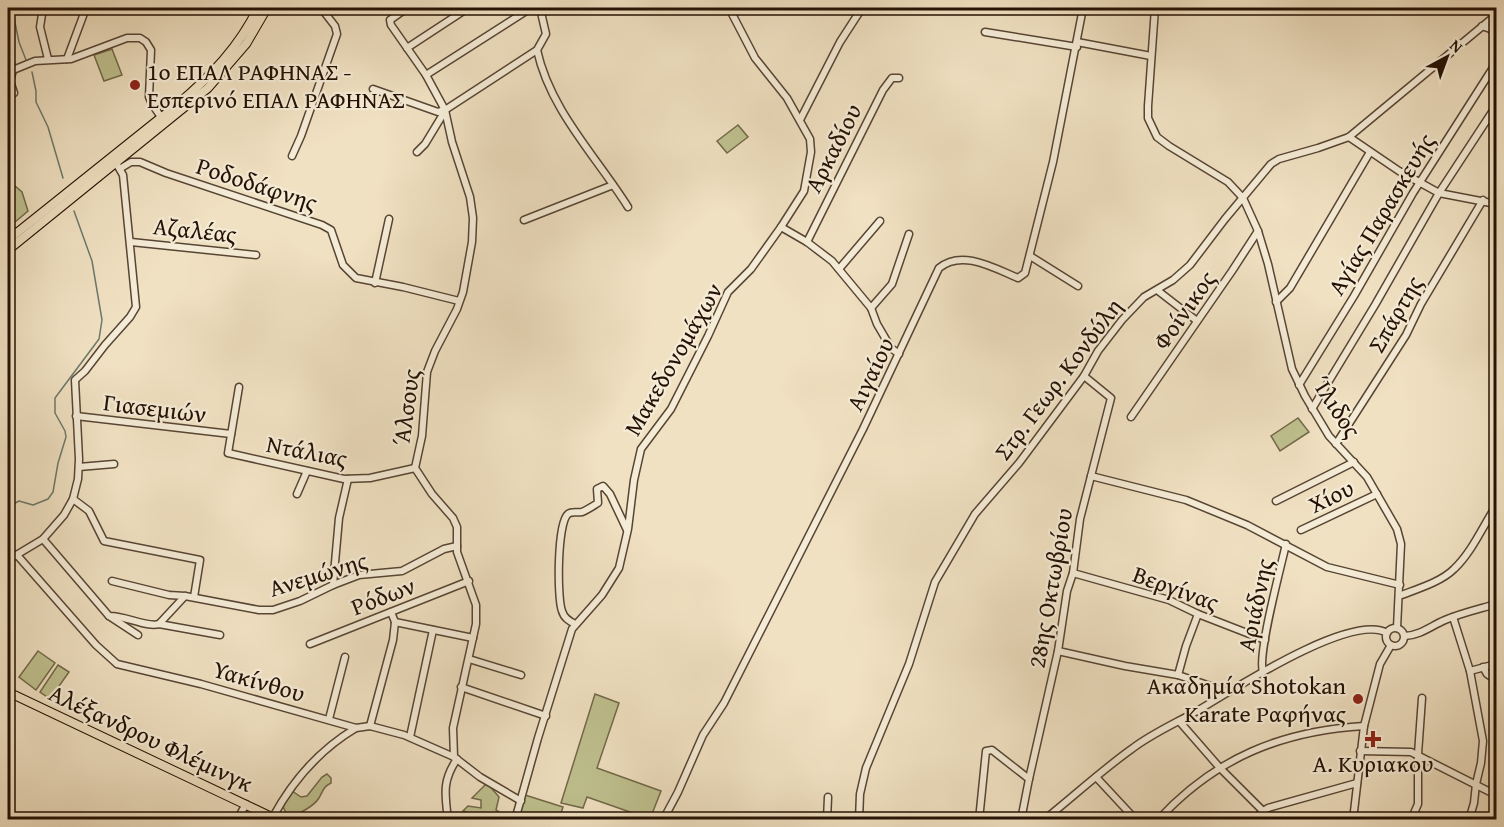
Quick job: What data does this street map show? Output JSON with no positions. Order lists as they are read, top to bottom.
{
  "streets": {
    "main road": ["Αλέξανδρου Φλέμινγκ"],
    "street": [
      "Αρκαδίου",
      "Ροδοδάφνης",
      "Αγίας Παρασκευής",
      "Αζαλέας",
      "Φοίνικος",
      "Σπάρτης",
      "Μακεδονομάχων",
      "Αιγαίου",
      "Στρ. Γεωρ. Κονδύλη",
      "Άλσους",
      "Ίλιδος",
      "Γιασεμιών",
      "Ντάλιας",
      "Χίου",
      "Ανεμώνης",
      "28ης Οκτωβρίου",
      "Βεργίνας",
      "Ρόδων",
      "Αριάδνης",
      "Υακίνθου"
    ]
  },
  "crossings": [
    ["Ροδοδάφνης", "Άλσους"],
    ["Αγίας Παρασκευής", "Ίλιδος"],
    ["Φοίνικος", "Ίλιδος"],
    ["Σπάρτης", "Ίλιδος"],
    ["Μακεδονομάχων", "Υακίνθου"],
    ["Στρ. Γεωρ. Κονδύλη", "Ίλιδος"],
    ["Στρ. Γεωρ. Κονδύλη", "28ης Οκτωβρίου"],
    ["Άλσους", "Ντάλιας"],
    ["Άλσους", "Ανεμώνης"],
    ["Άλσους", "Ρόδων"],
    ["Άλσους", "Υακίνθου"],
    ["Ίλιδος", "Χίου"],
    ["Γιασεμιών", "Ντάλιας"],
    ["28ης Οκτωβρίου", "Βεργίνας"],
    ["Βεργίνας", "Αριάδνης"]
  ],
  "places": {
    "other": ["1ο ΕΠΑΛ ΡΑΦΗΝΑΣ - Εσπερινό ΕΠΑΛ ΡΑΦΗΝΑΣ", "Ακαδημία Shotokan Karate Ραφήνας"],
    "health": ["Α. Κυριακου"]
  },
  "north": "top right"
}
